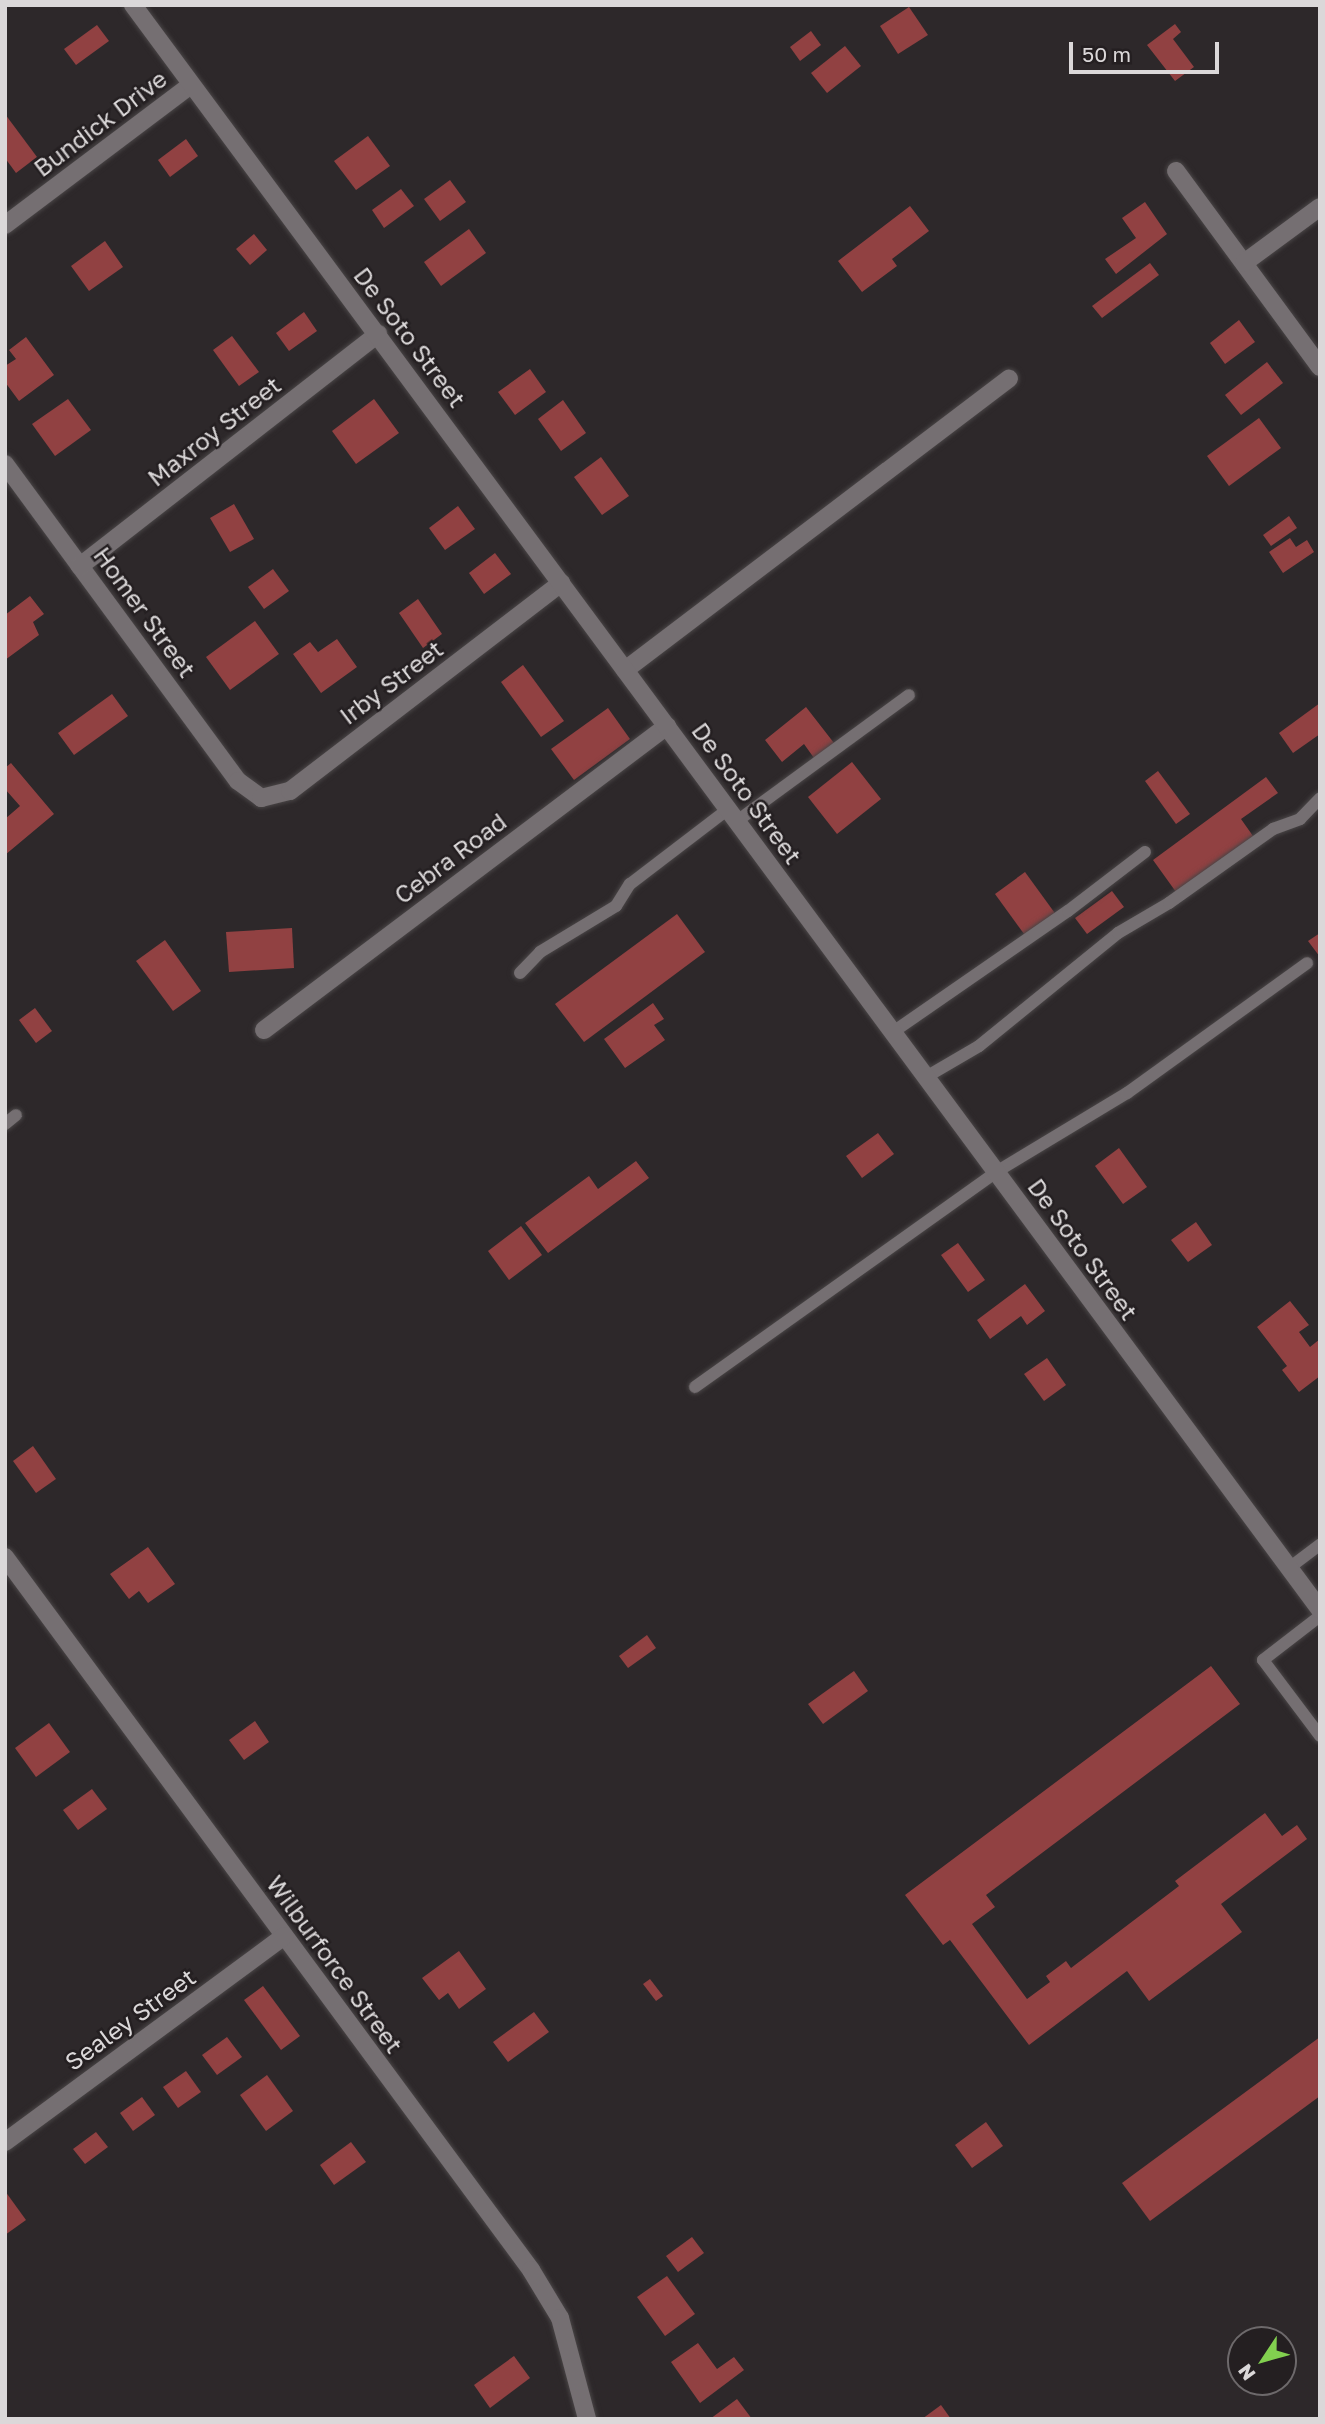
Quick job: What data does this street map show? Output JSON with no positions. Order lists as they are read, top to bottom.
{
  "streets": {
    "street": [
      "Bundick Drive",
      "De Soto Street",
      "Maxroy Street",
      "Homer Street",
      "Irby Street",
      "Cebra Road",
      "Wilburforce Street",
      "Sealey Street"
    ]
  },
  "crossings": [
    ["Bundick Drive", "De Soto Street"],
    ["De Soto Street", "Maxroy Street"],
    ["De Soto Street", "Irby Street"],
    ["De Soto Street", "Cebra Road"],
    ["Maxroy Street", "Homer Street"],
    ["Homer Street", "Irby Street"],
    ["Wilburforce Street", "Sealey Street"]
  ],
  "scale_bar": "50 m",
  "north": "bottom left"
}
